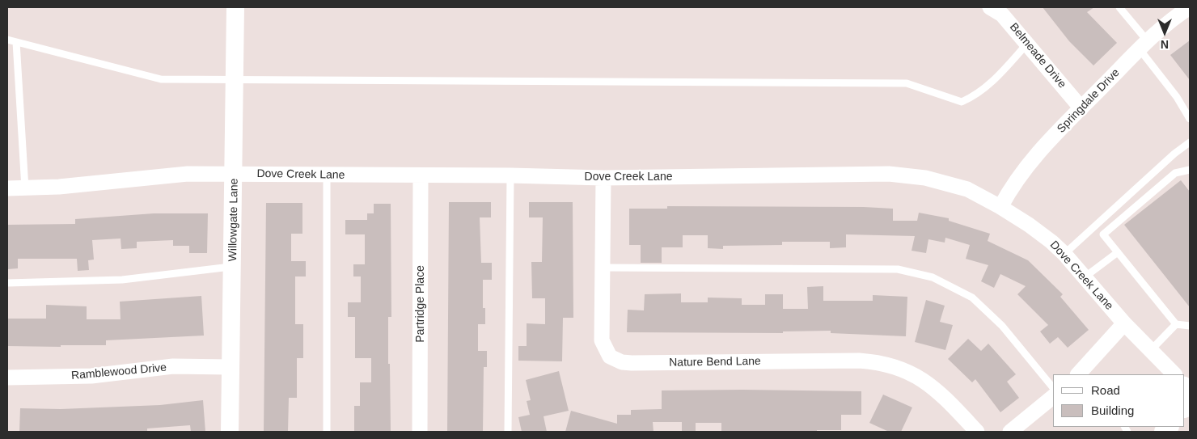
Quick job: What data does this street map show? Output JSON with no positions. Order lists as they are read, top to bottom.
{
  "streets": {
    "street": [
      "Belmeade Drive",
      "Springdale Drive",
      "Dove Creek Lane",
      "Willowgate Lane",
      "Partridge Place",
      "Nature Bend Lane",
      "Ramblewood Drive"
    ]
  },
  "crossings": [
    ["Belmeade Drive", "Springdale Drive"],
    ["Springdale Drive", "Dove Creek Lane"],
    ["Dove Creek Lane", "Willowgate Lane"],
    ["Dove Creek Lane", "Partridge Place"],
    ["Dove Creek Lane", "Nature Bend Lane"],
    ["Willowgate Lane", "Ramblewood Drive"]
  ],
  "legend": ["Road", "Building"],
  "north": "bottom"
}
